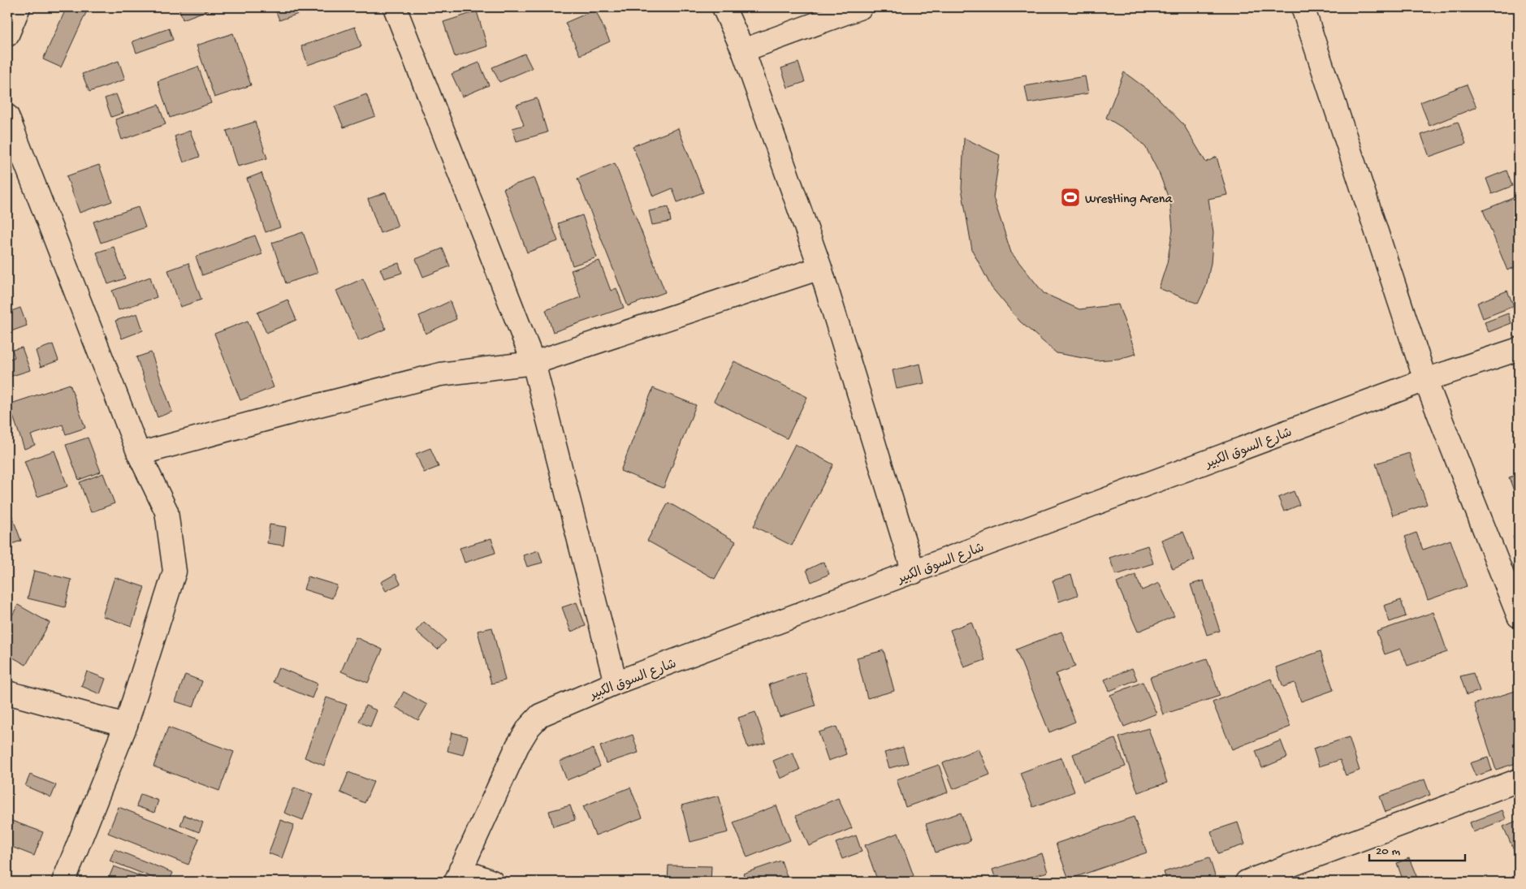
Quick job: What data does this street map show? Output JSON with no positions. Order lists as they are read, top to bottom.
{
  "streets": {
    "street": ["شارع السوق الكبير"]
  },
  "places": {
    "sports": ["Wrestling Arena"]
  },
  "scale_bar": "20 m"
}
